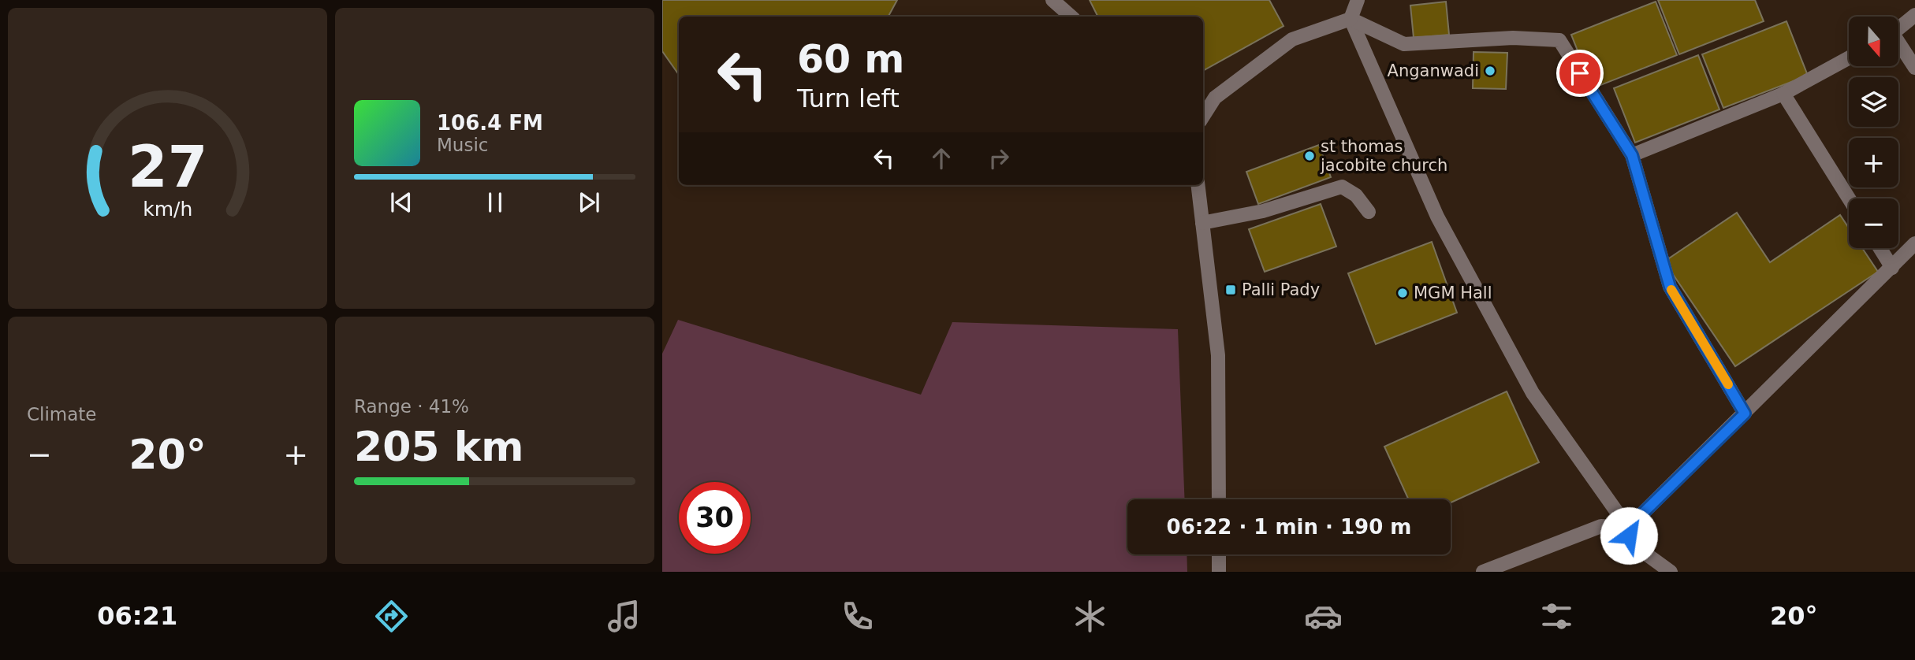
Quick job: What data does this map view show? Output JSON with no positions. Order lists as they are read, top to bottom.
{
  "places": {
    "other": ["Anganwadi", "st thomas jacobite church", "MGM Hall"],
    "transit": ["Palli Pady"]
  },
  "north": "bottom",
  "page": {
    "map_buttons": ["+", "−"],
    "turn": ["60 m", "Turn left"],
    "song": ["106.4 FM", "Music"],
    "tile": [
      "Climate",
      ["Range · 41%", "205 km"]
    ],
    "heat": ["−", "20°", "+"],
    "limit": "30",
    "trip": "06:22 · 1 min · 190 m",
    "tabs": ["06:21", "20°"],
    "gauge": ["27", "km/h"]
  }
}
